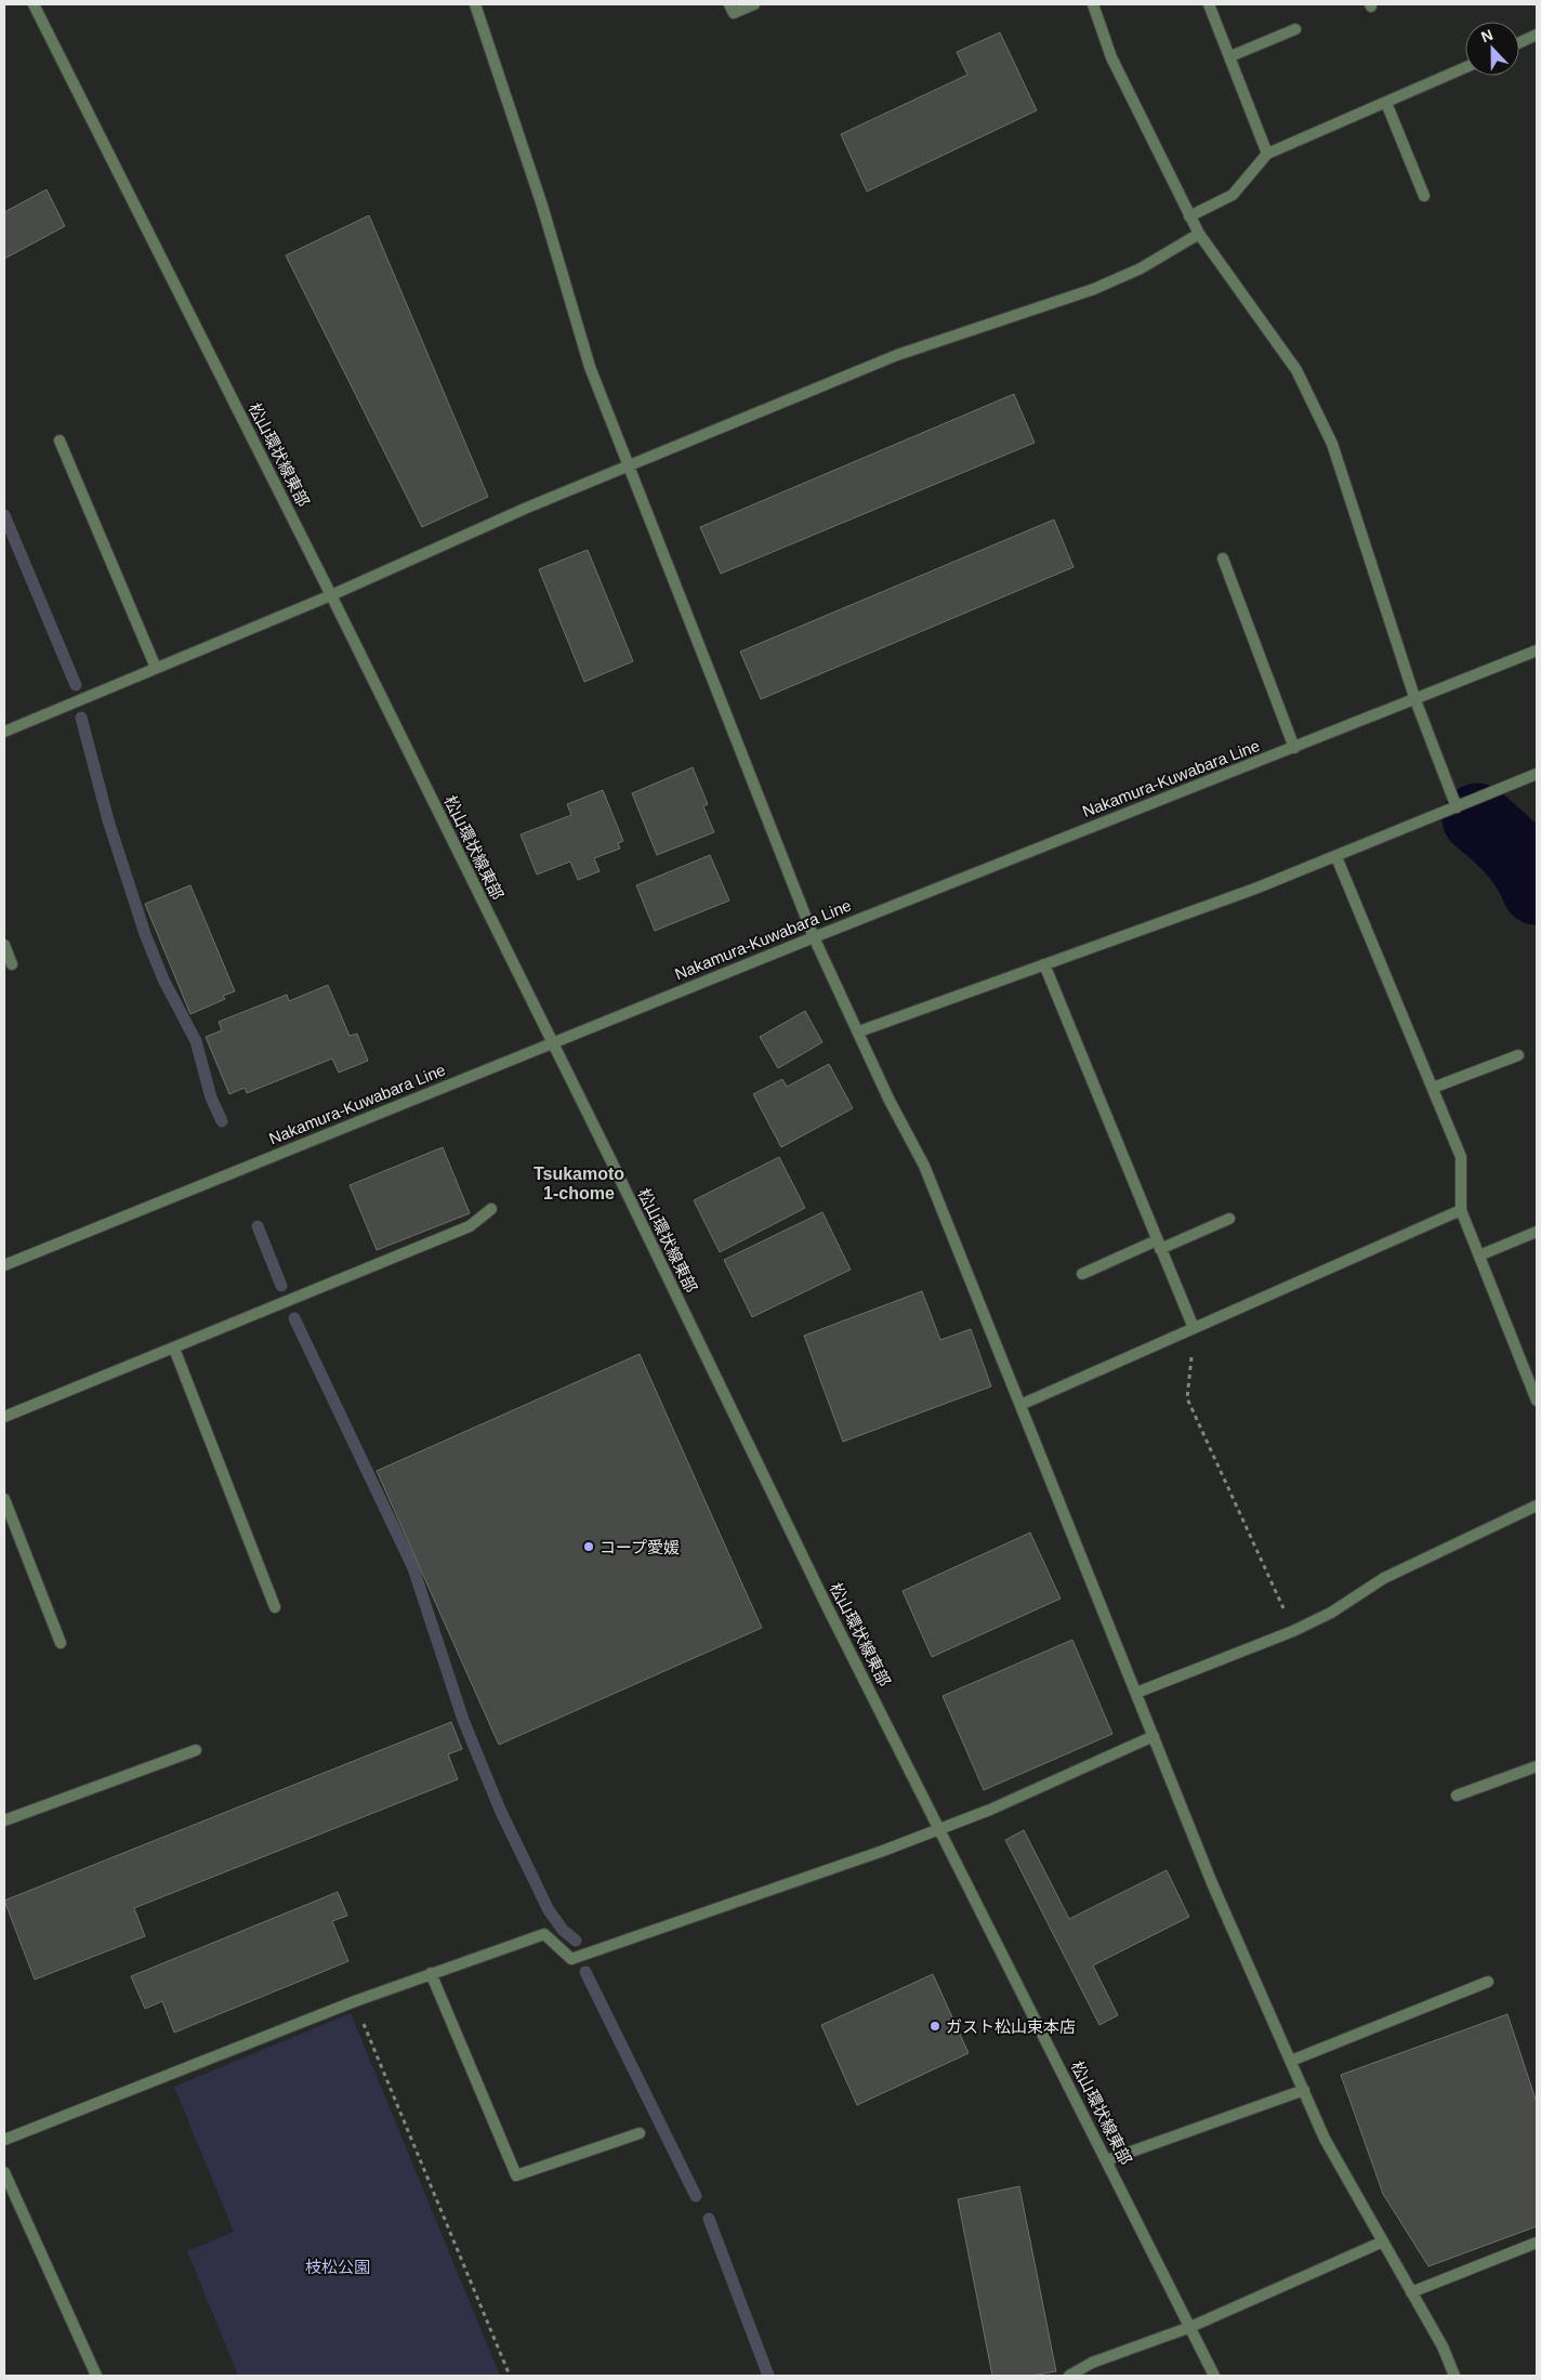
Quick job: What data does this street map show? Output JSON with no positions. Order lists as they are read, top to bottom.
{
  "streets": {
    "street": ["松山環状線東部", "Nakamura-Kuwabara Line"]
  },
  "crossings": [
    ["松山環状線東部", "Nakamura-Kuwabara Line"]
  ],
  "districts": ["Tsukamoto 1-chome"],
  "parks": ["枝松公園"],
  "places": ["コープ愛媛", "ガスト松山束本店"],
  "north": "top"
}
